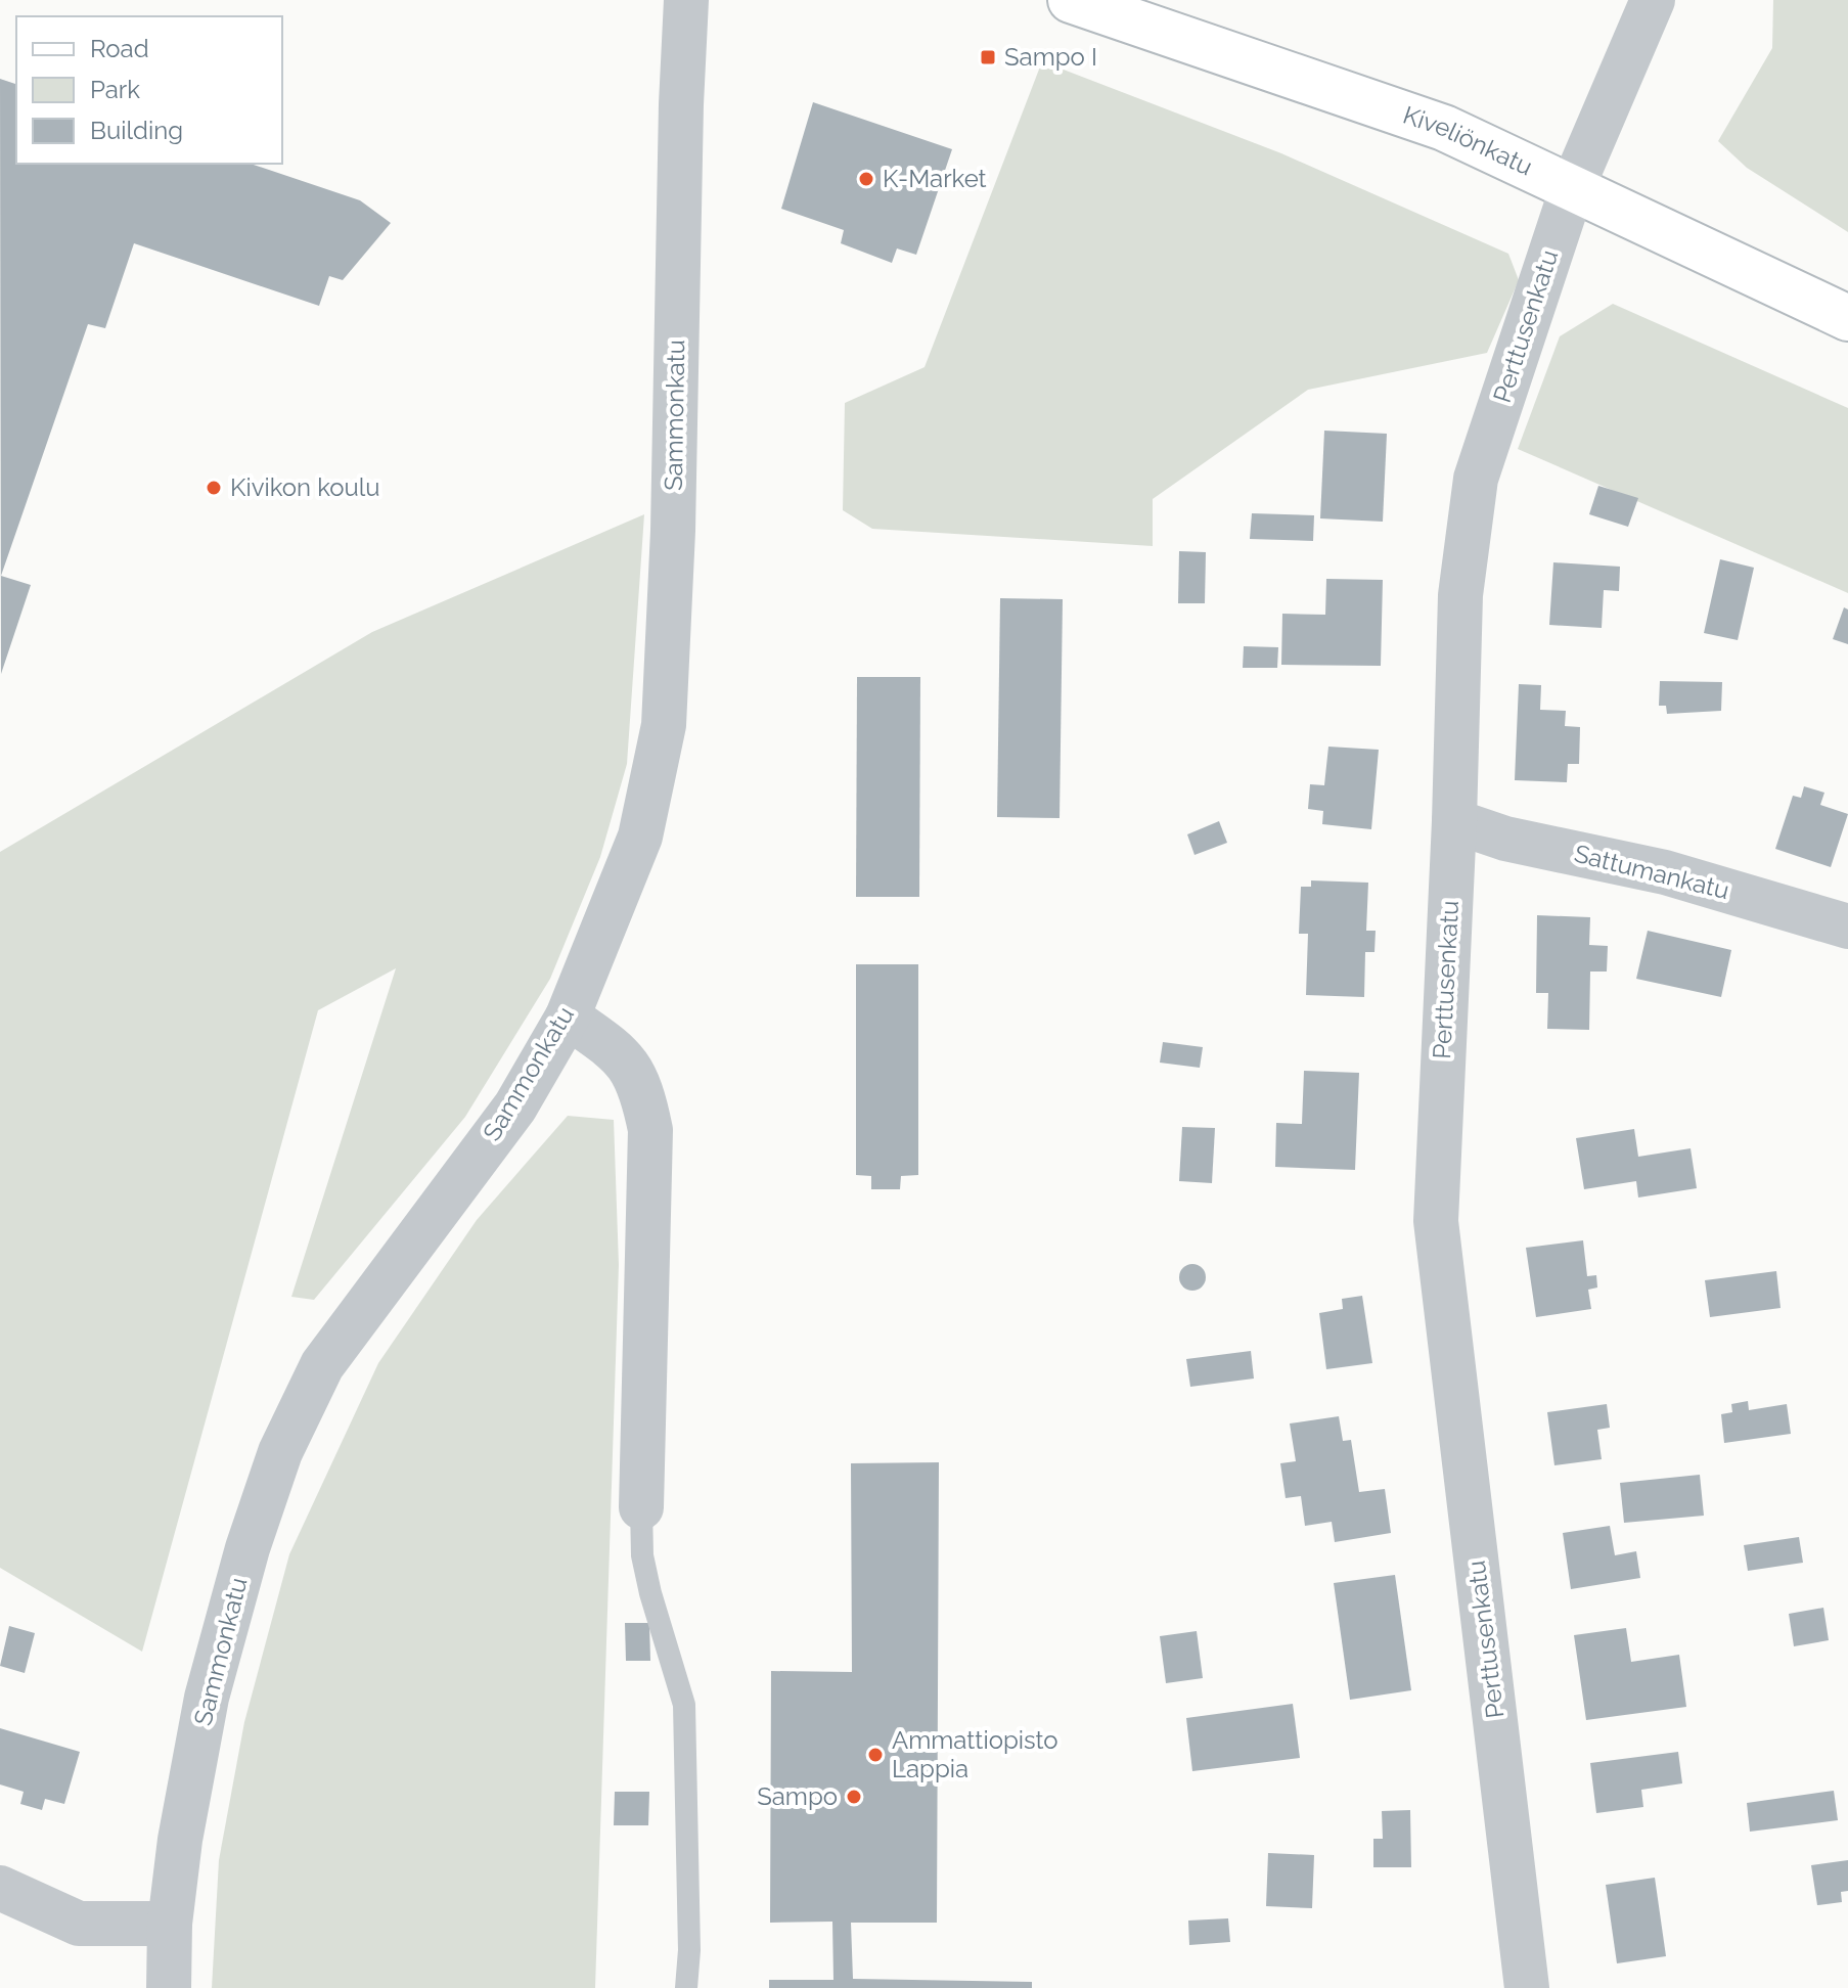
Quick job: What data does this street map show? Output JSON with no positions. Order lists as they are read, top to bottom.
{
  "streets": {
    "main road": ["Kiveliönkatu"],
    "street": ["Perttusenkatu", "Sammonkatu", "Sattumankatu"]
  },
  "crossings": [
    ["Kiveliönkatu", "Perttusenkatu"],
    ["Perttusenkatu", "Sattumankatu"]
  ],
  "places": {
    "transit": ["Sampo I"],
    "other": [
      "K-Market",
      "Kivikon koulu",
      "Ammattiopisto Lappia",
      "Sampo"
    ]
  },
  "legend": ["Road", "Park", "Building"]
}
